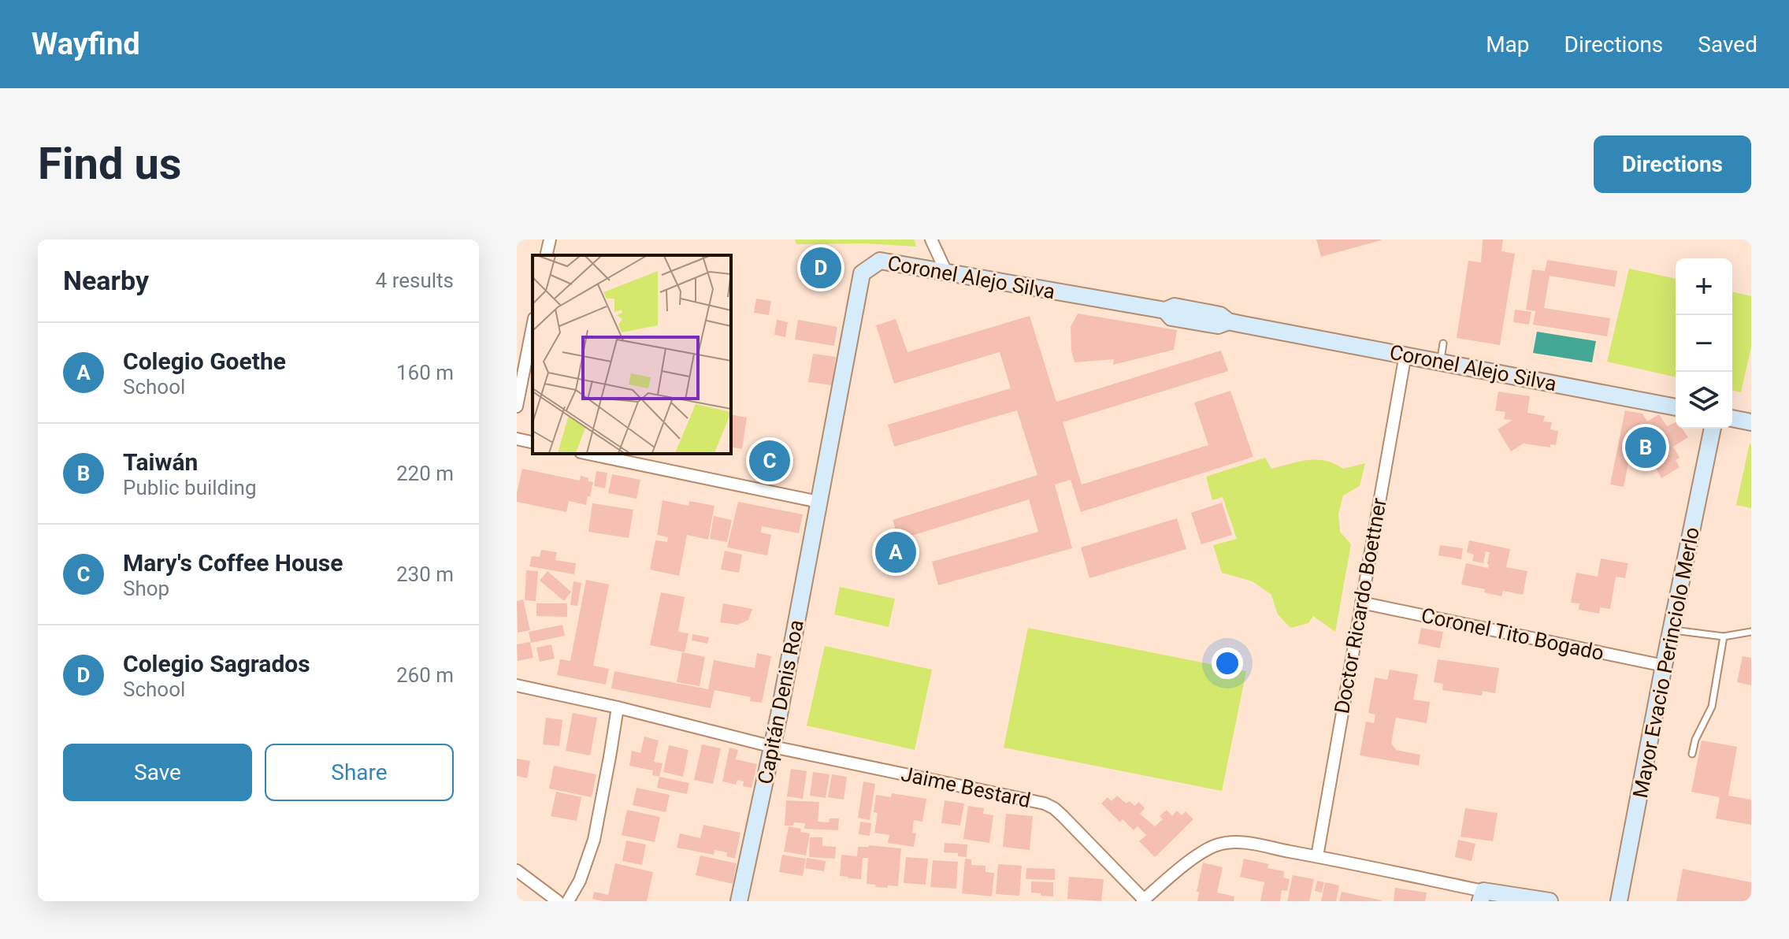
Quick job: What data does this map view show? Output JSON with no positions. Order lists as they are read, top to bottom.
{
  "streets": {
    "main road": [
      "Coronel Alejo Silva",
      "Mayor Evacio Perinciolo Merlo",
      "Capitán Denis Roa",
      "Jaime Bestard"
    ],
    "street": ["Doctor Ricardo Boettner", "Coronel Tito Bogado"]
  },
  "crossings": [
    ["Coronel Alejo Silva", "Doctor Ricardo Boettner"],
    ["Coronel Alejo Silva", "Capitán Denis Roa"],
    ["Doctor Ricardo Boettner", "Coronel Tito Bogado"],
    ["Doctor Ricardo Boettner", "Jaime Bestard"],
    ["Coronel Tito Bogado", "Mayor Evacio Perinciolo Merlo"],
    ["Capitán Denis Roa", "Jaime Bestard"]
  ],
  "page": {
    "header": "Wayfind",
    "nav": ["Map", "Directions", "Saved"],
    "buttons": [
      "Directions",
      ["Save", "Share"]
    ],
    "title": "Find us",
    "heading": ["Nearby", "4 results"],
    "pins": [
      "D",
      "B",
      "C",
      "A"
    ],
    "map_buttons": ["+", "−"],
    "list": [
      {
        "mark": "A",
        "name": "Colegio Goethe",
        "note": "School",
        "value": "160 m"
      },
      {
        "mark": "B",
        "name": "Taiwán",
        "note": "Public building",
        "value": "220 m"
      },
      {
        "mark": "C",
        "name": "Mary's Coffee House",
        "note": "Shop",
        "value": "230 m"
      },
      {
        "mark": "D",
        "name": "Colegio Sagrados",
        "note": "School",
        "value": "260 m"
      }
    ]
  }
}
